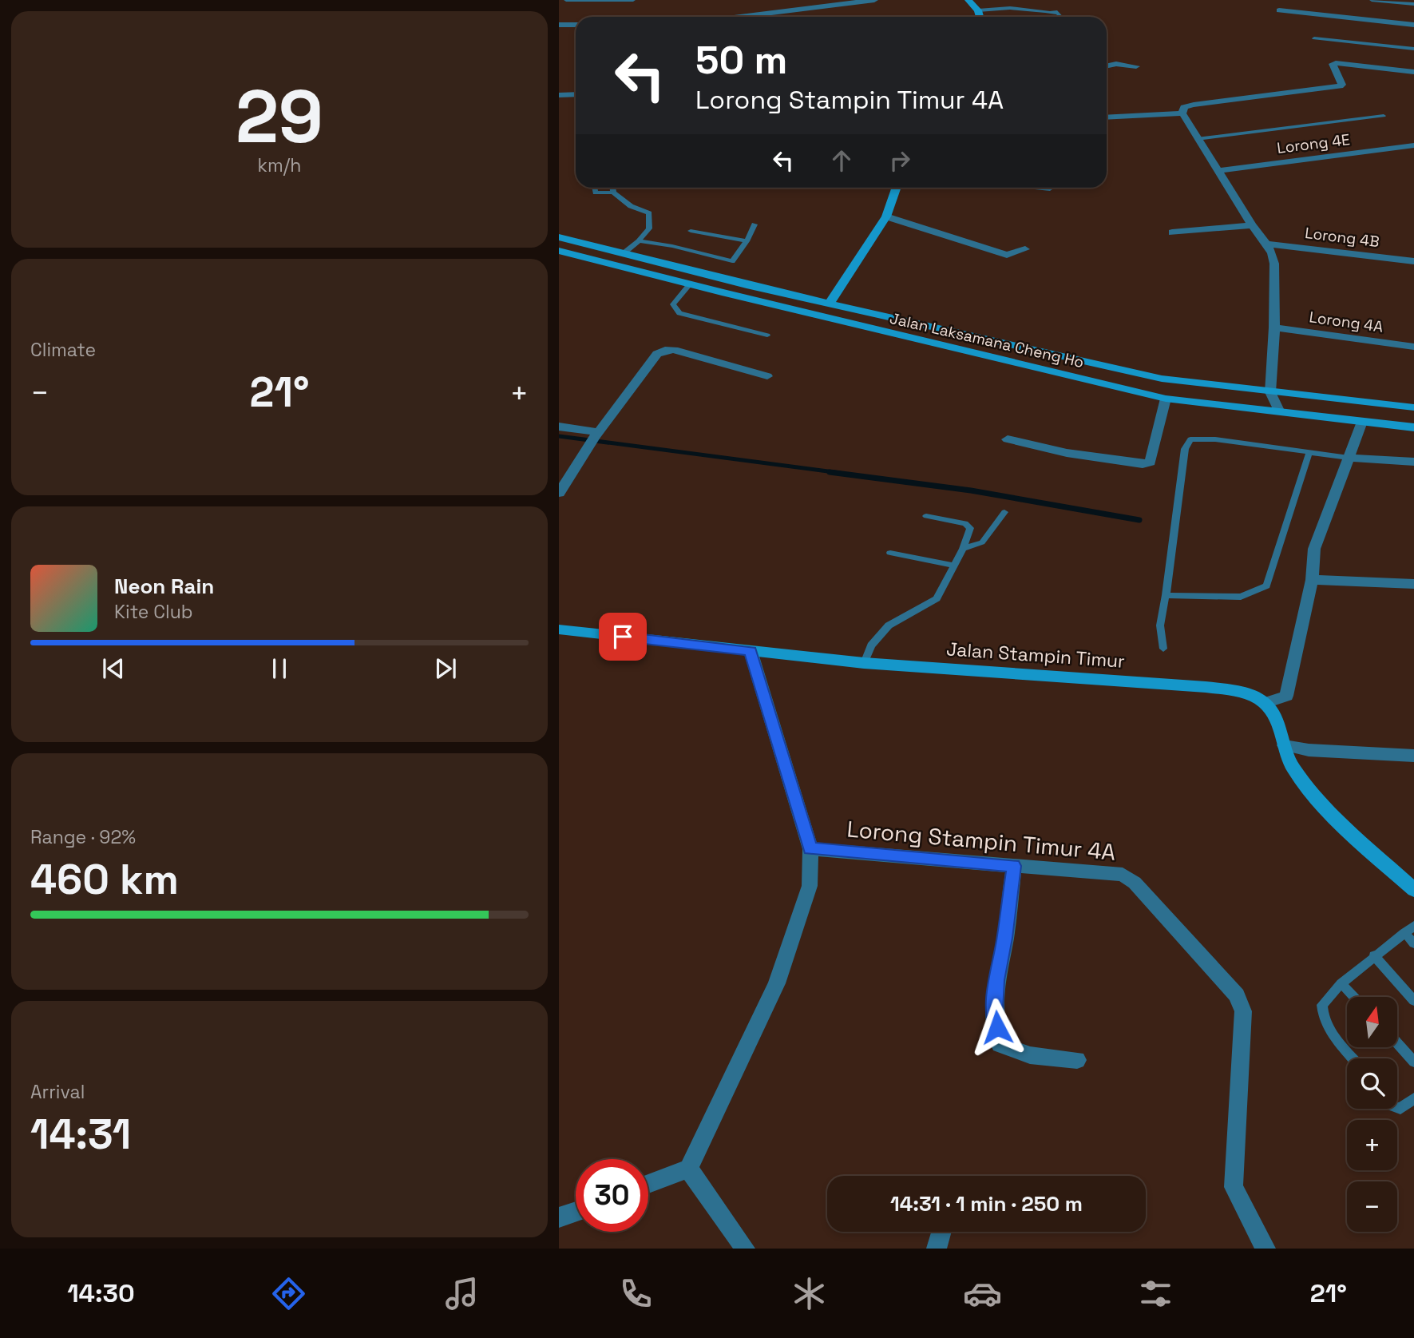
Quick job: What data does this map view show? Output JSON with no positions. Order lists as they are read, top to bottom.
{
  "streets": {
    "main road": ["Jalan Laksamana Cheng Ho", "Jalan Stampin Timur"],
    "street": [
      "Lorong 4E",
      "Lorong 4B",
      "Lorong 4A",
      "Lorong Stampin Timur 4A"
    ]
  },
  "north": "top",
  "page": {
    "tile": [
      ["29", "km/h"],
      "Climate",
      ["Range · 92%", "460 km"],
      ["Arrival", "14:31"]
    ],
    "turn": ["50 m", "Lorong Stampin Timur 4A"],
    "heat": ["−", "21°", "+"],
    "song": ["Neon Rain", "Kite Club"],
    "map_buttons": ["+", "−"],
    "limit": "30",
    "trip": "14:31 · 1 min · 250 m",
    "tabs": ["14:30", "21°"]
  }
}
